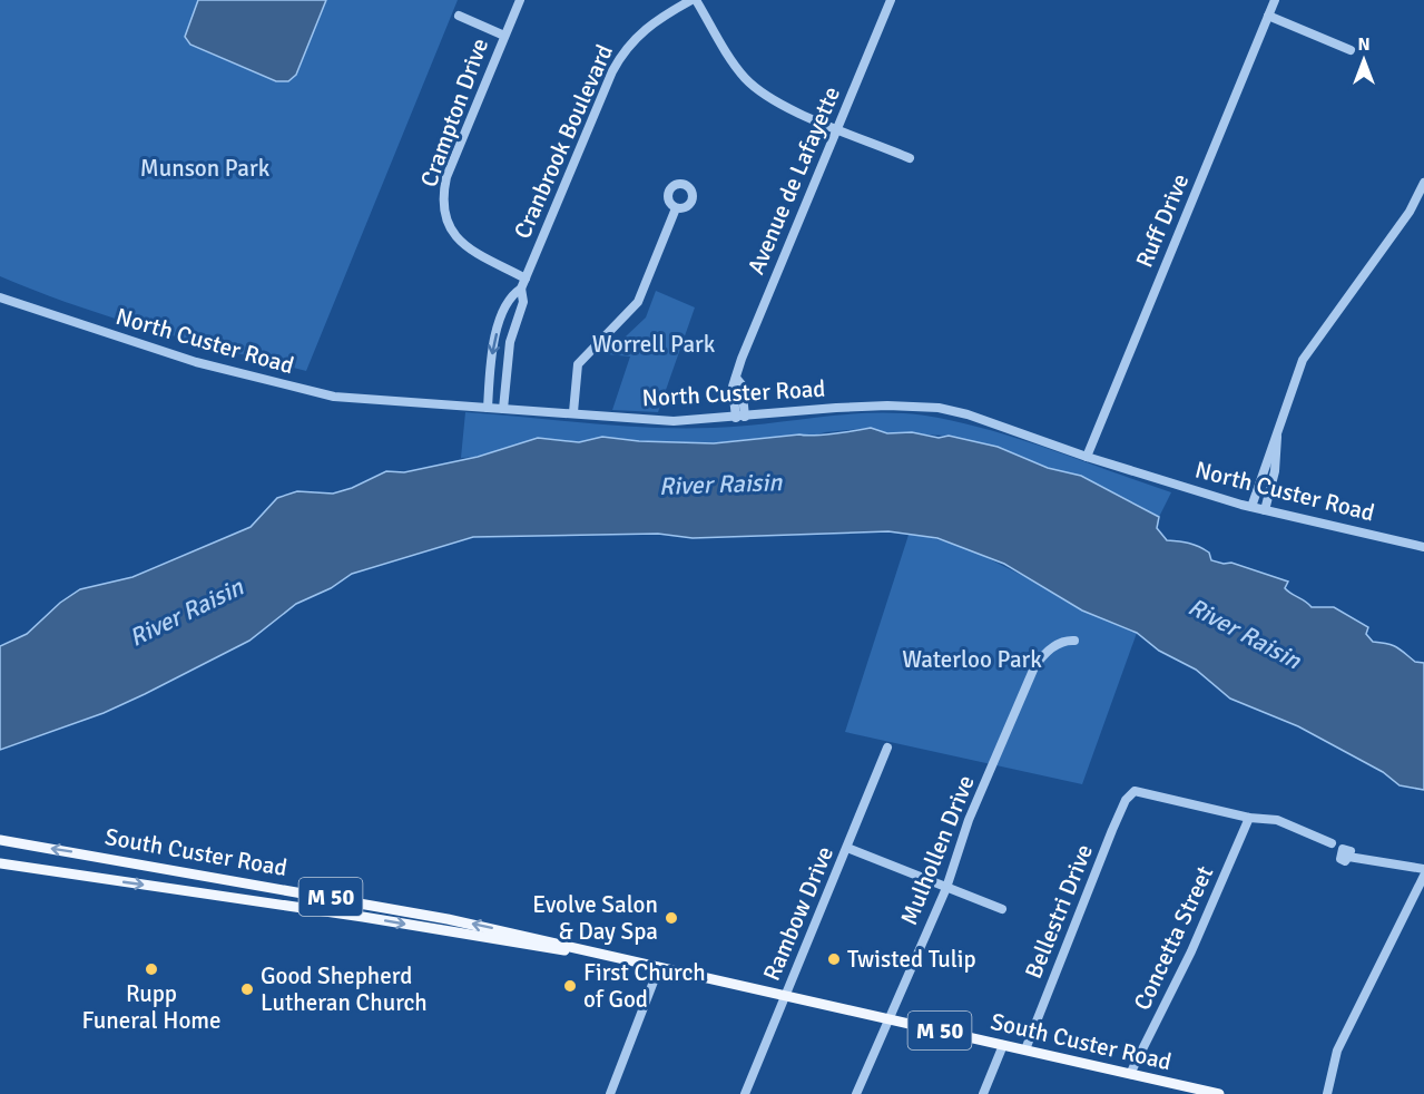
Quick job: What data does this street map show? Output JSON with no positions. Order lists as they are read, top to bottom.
{
  "streets": {
    "main road": ["South Custer Road", "M 50"],
    "street": [
      "Crampton Drive",
      "Cranbrook Boulevard",
      "Avenue de Lafayette",
      "Ruff Drive",
      "North Custer Road",
      "Mulhollen Drive",
      "Bellestri Drive",
      "Rambow Drive",
      "Concetta Street"
    ]
  },
  "crossings": [
    ["Crampton Drive", "Cranbrook Boulevard"],
    ["Cranbrook Boulevard", "North Custer Road"],
    ["Avenue de Lafayette", "North Custer Road"],
    ["Ruff Drive", "North Custer Road"],
    ["Mulhollen Drive", "South Custer Road"],
    ["South Custer Road", "Bellestri Drive"],
    ["South Custer Road", "Rambow Drive"],
    ["South Custer Road", "Concetta Street"],
    ["Bellestri Drive", "Concetta Street"]
  ],
  "water": ["River Raisin"],
  "parks": ["Munson Park", "Worrell Park", "Waterloo Park"],
  "places": [
    "Evolve Salon & Day Spa",
    "Twisted Tulip",
    "Rupp Funeral Home",
    "First Church of God",
    "Good Shepherd Lutheran Church"
  ],
  "north": "top"
}
